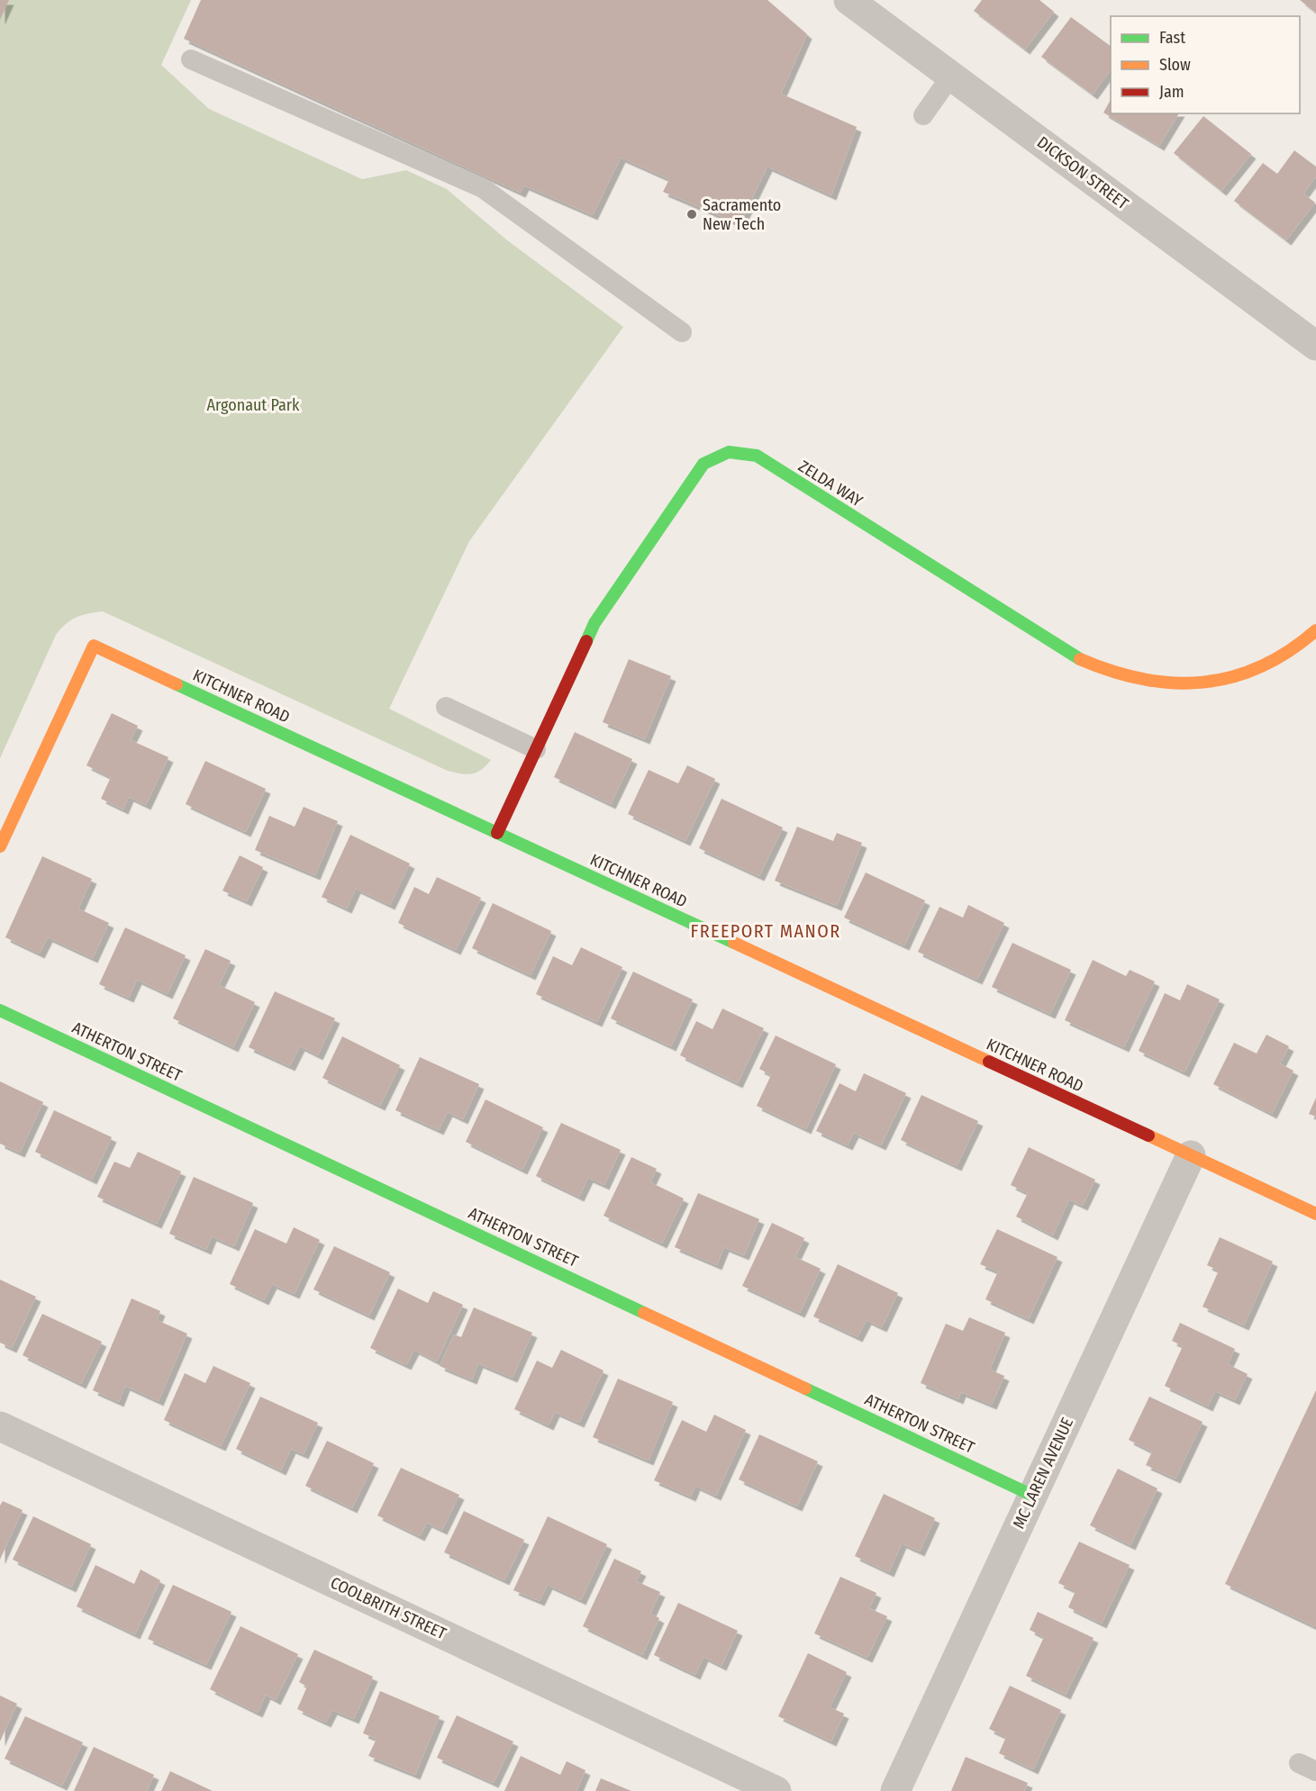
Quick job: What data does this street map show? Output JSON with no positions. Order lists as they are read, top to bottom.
{
  "streets": {
    "street": [
      "DICKSON STREET",
      "ZELDA WAY",
      "KITCHNER ROAD",
      "ATHERTON STREET",
      "MC LAREN AVENUE",
      "COOLBRITH STREET"
    ]
  },
  "crossings": [
    ["ZELDA WAY", "KITCHNER ROAD"],
    ["KITCHNER ROAD", "MC LAREN AVENUE"],
    ["ATHERTON STREET", "MC LAREN AVENUE"]
  ],
  "districts": ["FREEPORT MANOR"],
  "parks": ["Argonaut Park"],
  "places": ["Sacramento New Tech"],
  "legend": ["Fast", "Slow", "Jam"]
}
